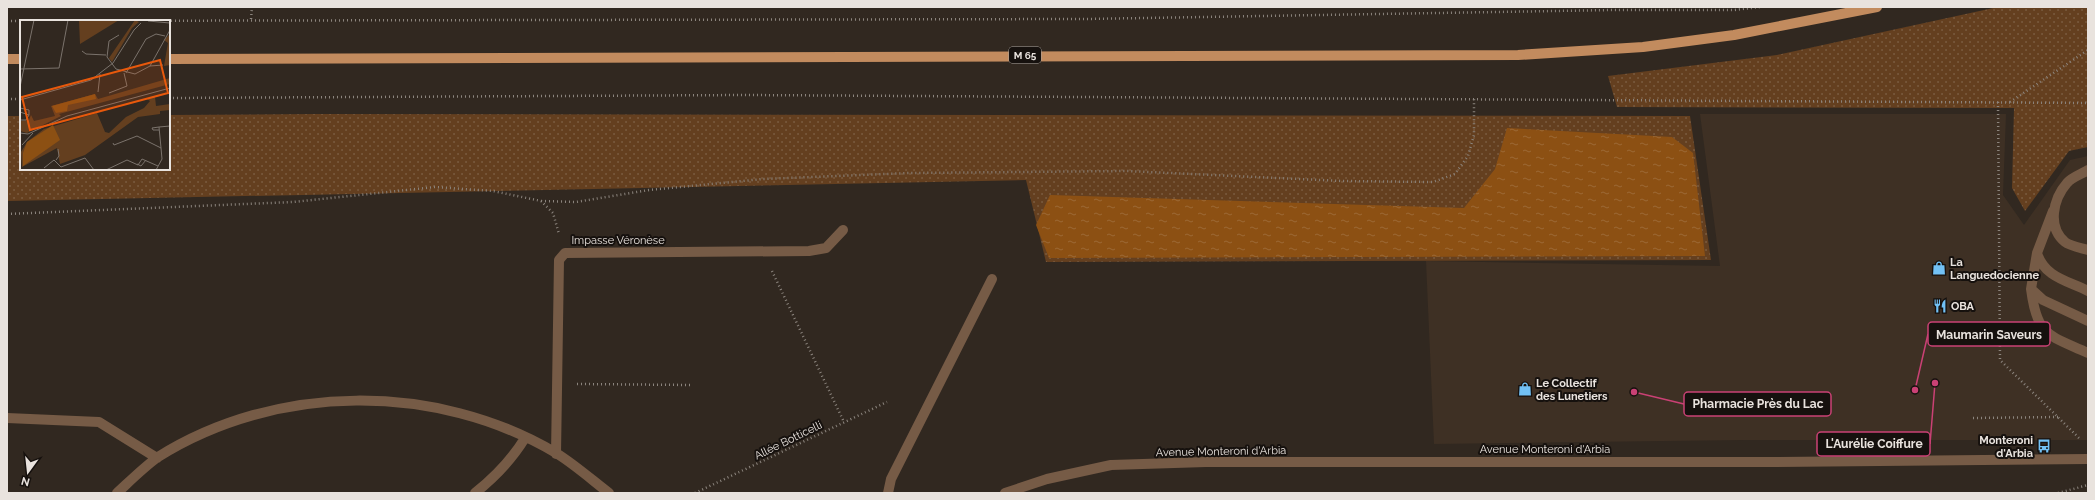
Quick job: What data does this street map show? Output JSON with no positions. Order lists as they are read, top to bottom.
{
  "streets": {
    "main road": ["M 65"],
    "street": ["Impasse Véronèse", "Avenue Monteroni d'Arbia"],
    "path": ["Allée Botticelli"]
  },
  "places": {
    "shop": ["La Languedocienne", "Le Collectif des Lunetiers"],
    "restaurant": ["OBA"],
    "other": ["L'Aurélie Coiffure", "Maumarin Saveurs", "Pharmacie Près du Lac"],
    "bus stop": ["Monteroni d'Arbia"]
  },
  "north": "bottom"
}
